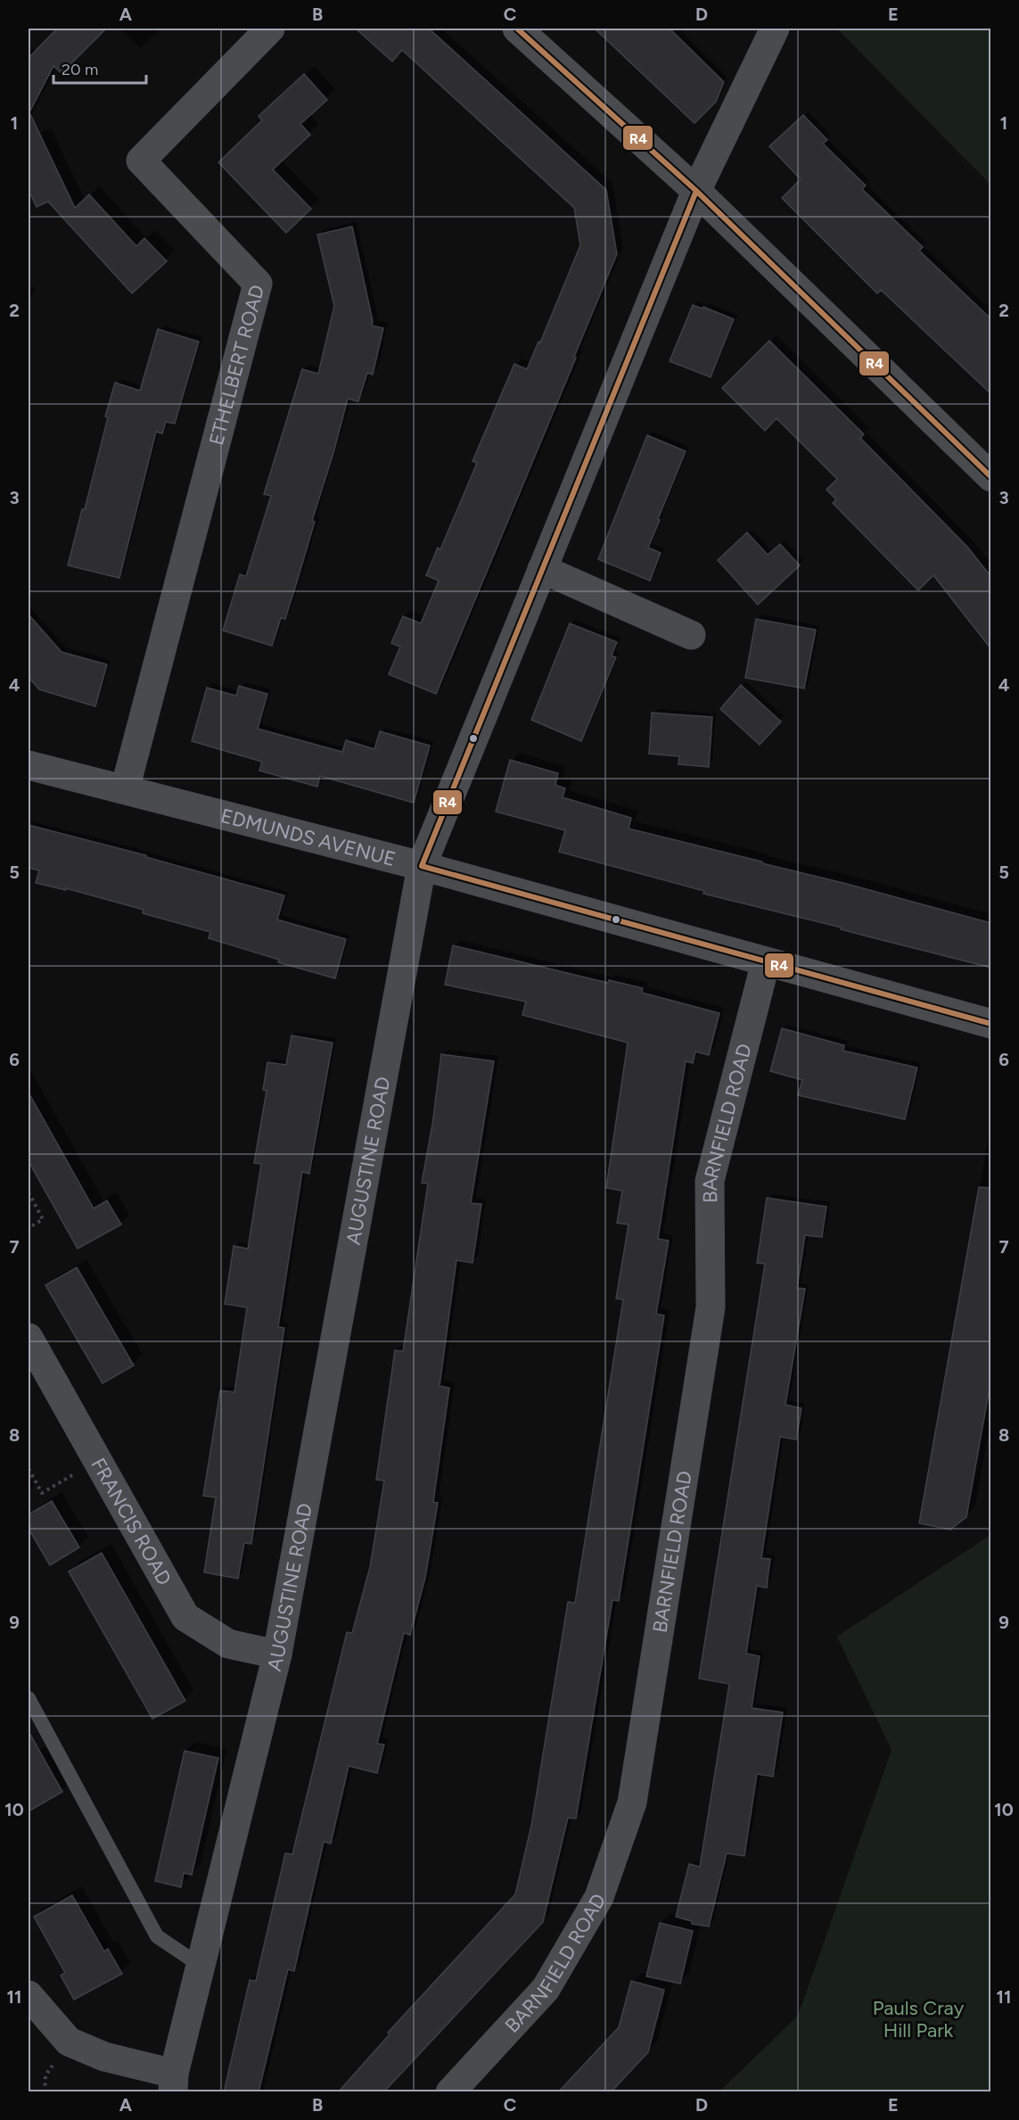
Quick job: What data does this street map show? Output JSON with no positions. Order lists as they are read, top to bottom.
{
  "streets": {
    "street": [
      "ETHELBERT ROAD",
      "EDMUNDS AVENUE",
      "BARNFIELD ROAD",
      "AUGUSTINE ROAD",
      "FRANCIS ROAD"
    ]
  },
  "crossings": [
    ["ETHELBERT ROAD", "EDMUNDS AVENUE"],
    ["EDMUNDS AVENUE", "BARNFIELD ROAD"],
    ["EDMUNDS AVENUE", "AUGUSTINE ROAD"],
    ["AUGUSTINE ROAD", "FRANCIS ROAD"]
  ],
  "parks": ["Pauls Cray Hill Park"],
  "lines": ["transit line R4"],
  "scale_bar": "20 m",
  "grid": {
    "columns": [
      "A",
      "B",
      "C",
      "D",
      "E"
    ],
    "rows": [
      "1",
      "2",
      "3",
      "4",
      "5",
      "6",
      "7",
      "8",
      "9",
      "10",
      "11"
    ]
  }
}
